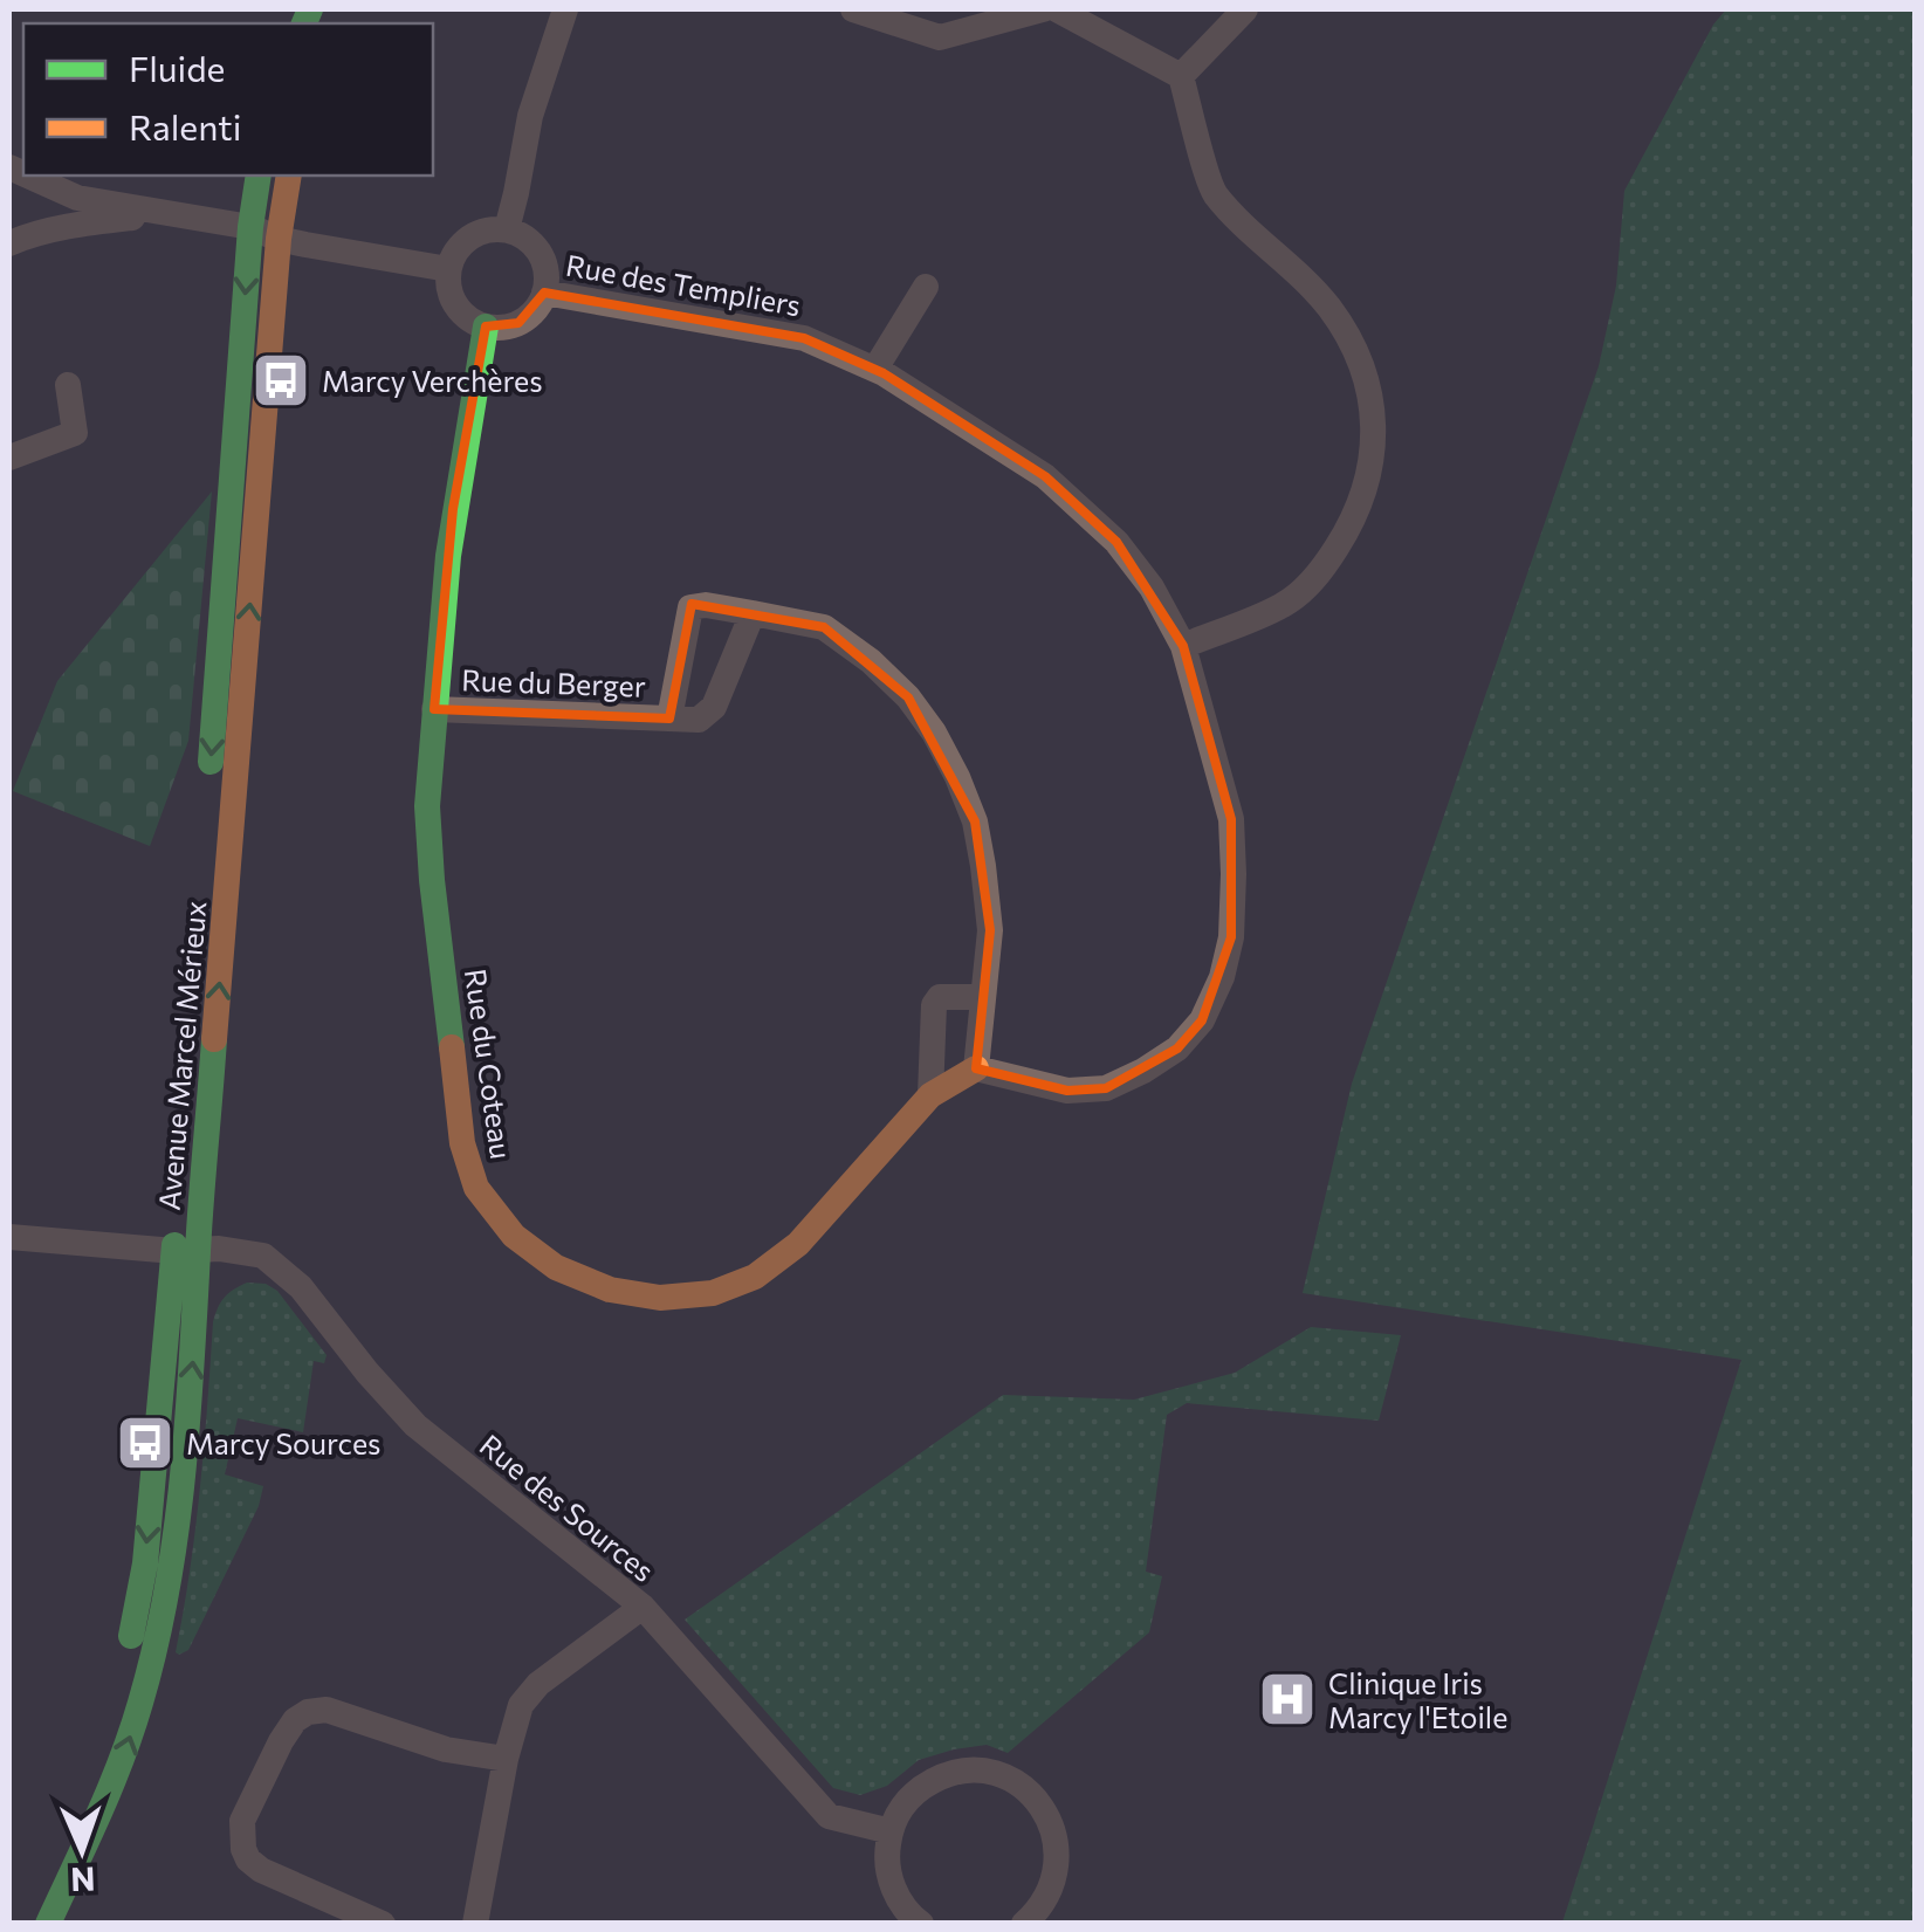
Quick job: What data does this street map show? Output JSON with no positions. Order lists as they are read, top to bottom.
{
  "streets": {
    "main road": ["Avenue Marcel Mérieux", "Rue du Coteau"],
    "street": ["Rue des Templiers", "Rue du Berger", "Rue des Sources"]
  },
  "crossings": [
    ["Rue des Templiers", "Rue du Berger"],
    ["Rue des Templiers", "Rue du Coteau"],
    ["Rue du Berger", "Rue du Coteau"],
    ["Avenue Marcel Mérieux", "Rue des Sources"]
  ],
  "places": {
    "bus stop": ["Marcy Verchères", "Marcy Sources"],
    "hospital": ["Clinique Iris Marcy l'Etoile"]
  },
  "legend": ["Fluide", "Ralenti"],
  "north": "bottom"
}
